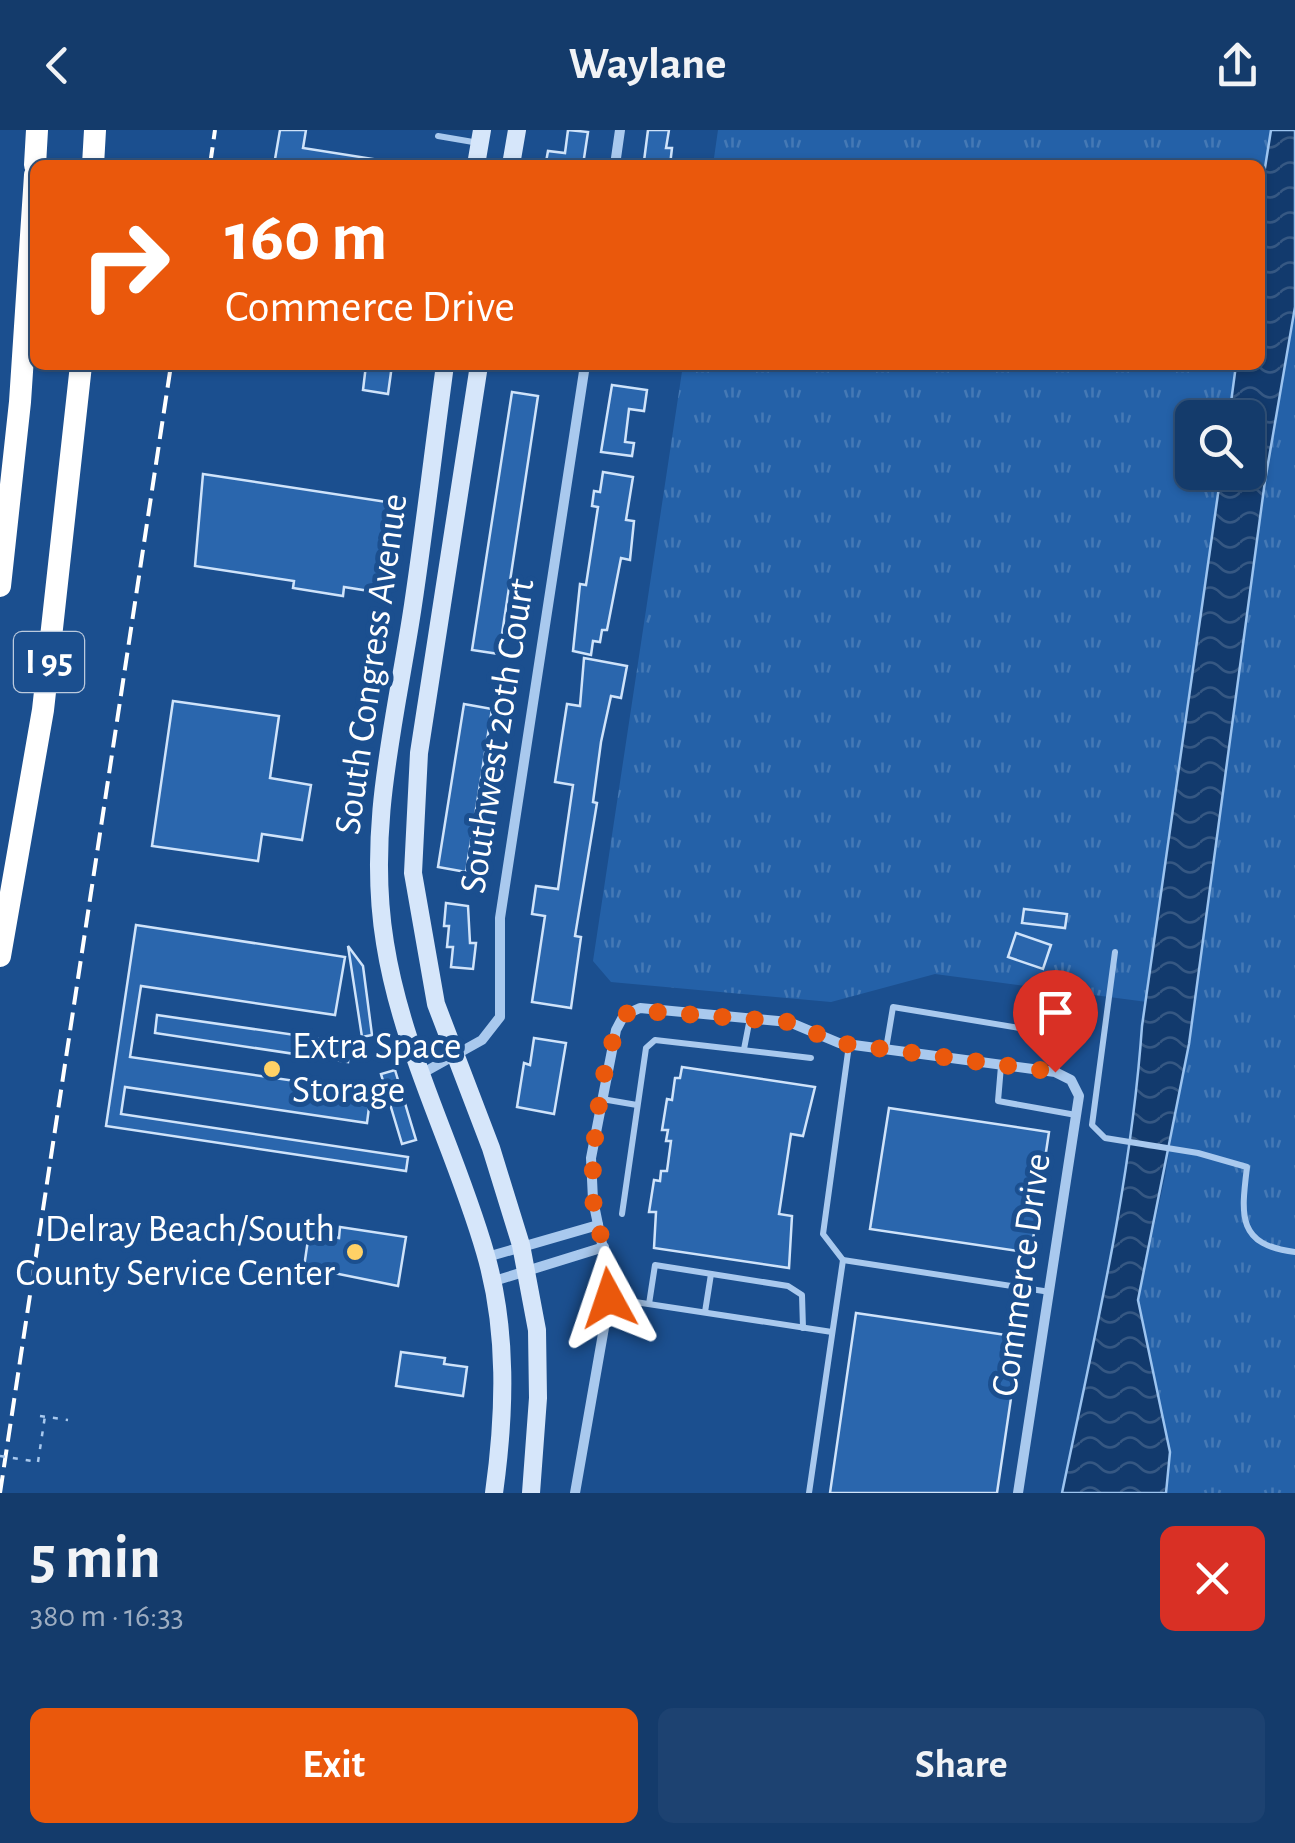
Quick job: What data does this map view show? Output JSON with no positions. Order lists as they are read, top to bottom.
{
  "streets": {
    "highway": ["I 95"],
    "main road": ["South Congress Avenue"],
    "street": ["Southwest 20th Court", "Commerce Drive"]
  },
  "crossings": [
    ["South Congress Avenue", "Southwest 20th Court"]
  ],
  "places": ["Extra Space Storage", "Delray Beach/South County Service Center"],
  "page": {
    "header": "Waylane",
    "turn": ["160 m", "Commerce Drive"],
    "heading": ["5 min", "380 m · 16:33"],
    "buttons": ["Exit", "Share"]
  }
}
